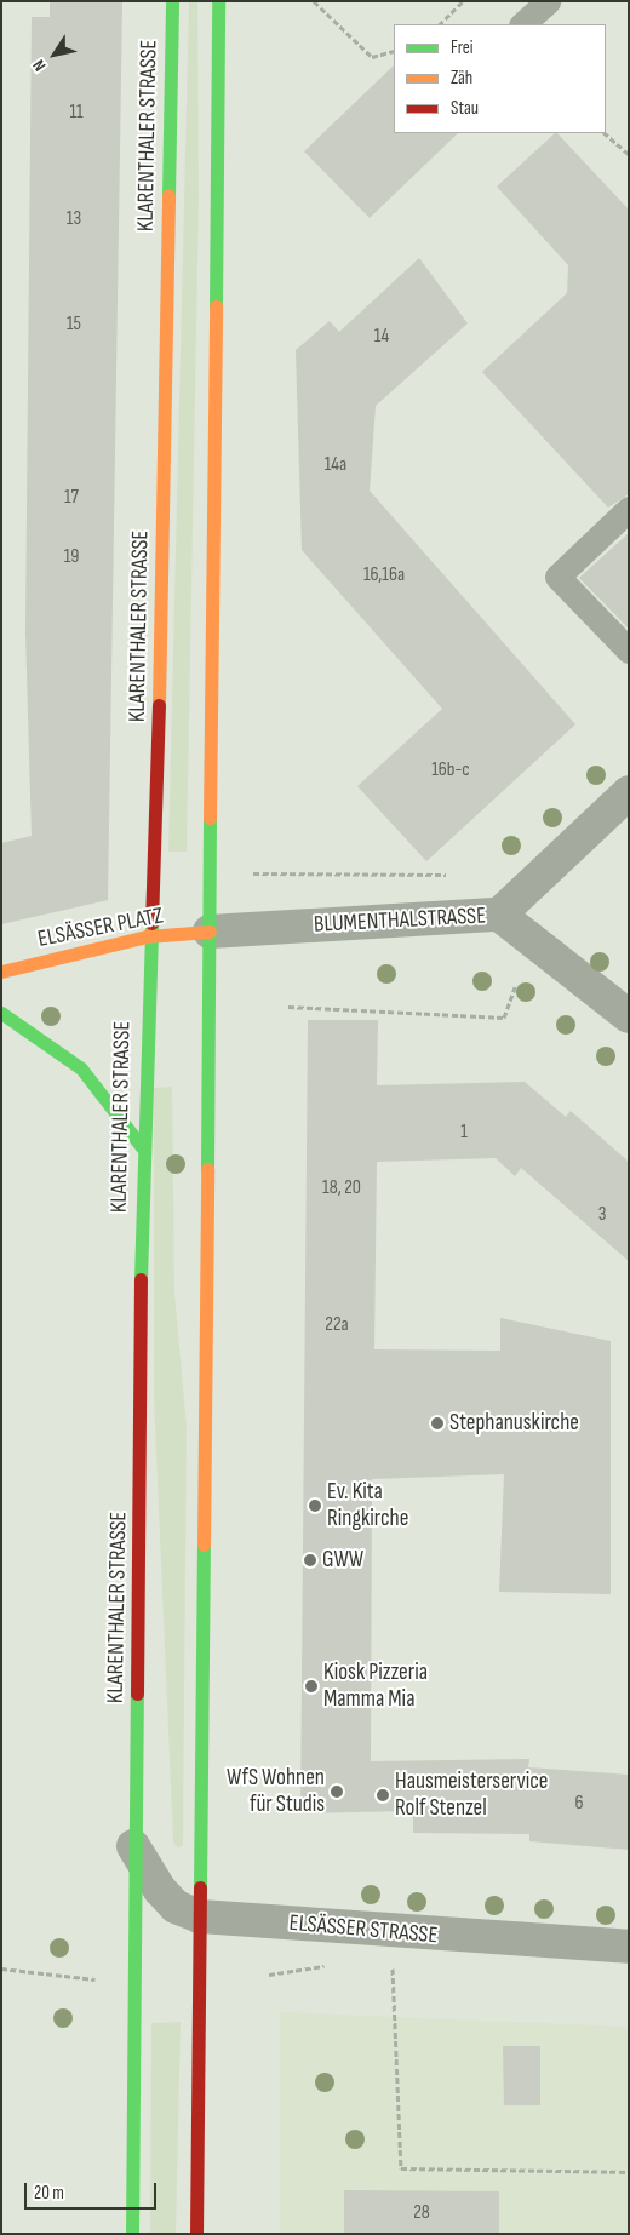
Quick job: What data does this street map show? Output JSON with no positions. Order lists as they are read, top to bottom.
{
  "streets": {
    "main road": ["KLARENTHALER STRASSE", "ELSÄSSER PLATZ"],
    "street": ["BLUMENTHALSTRASSE", "ELSÄSSER STRASSE"]
  },
  "crossings": [
    ["KLARENTHALER STRASSE", "ELSÄSSER PLATZ"],
    ["KLARENTHALER STRASSE", "ELSÄSSER STRASSE"],
    ["BLUMENTHALSTRASSE", "ELSÄSSER PLATZ"]
  ],
  "places": [
    "Stephanuskirche",
    "Ev. Kita Ringkirche",
    "GWW",
    "Kiosk Pizzeria Mamma Mia",
    "WfS Wohnen für Studis",
    "Hausmeisterservice Rolf Stenzel"
  ],
  "house_numbers": [
    "11",
    "13",
    "15",
    "14",
    "14a",
    "17",
    "19",
    "16,16a",
    "16b-c",
    "1",
    "18, 20",
    "3",
    "22a",
    "6",
    "28"
  ],
  "legend": ["Frei", "Zäh", "Stau"],
  "scale_bar": "20 m",
  "north": "bottom left"
}
